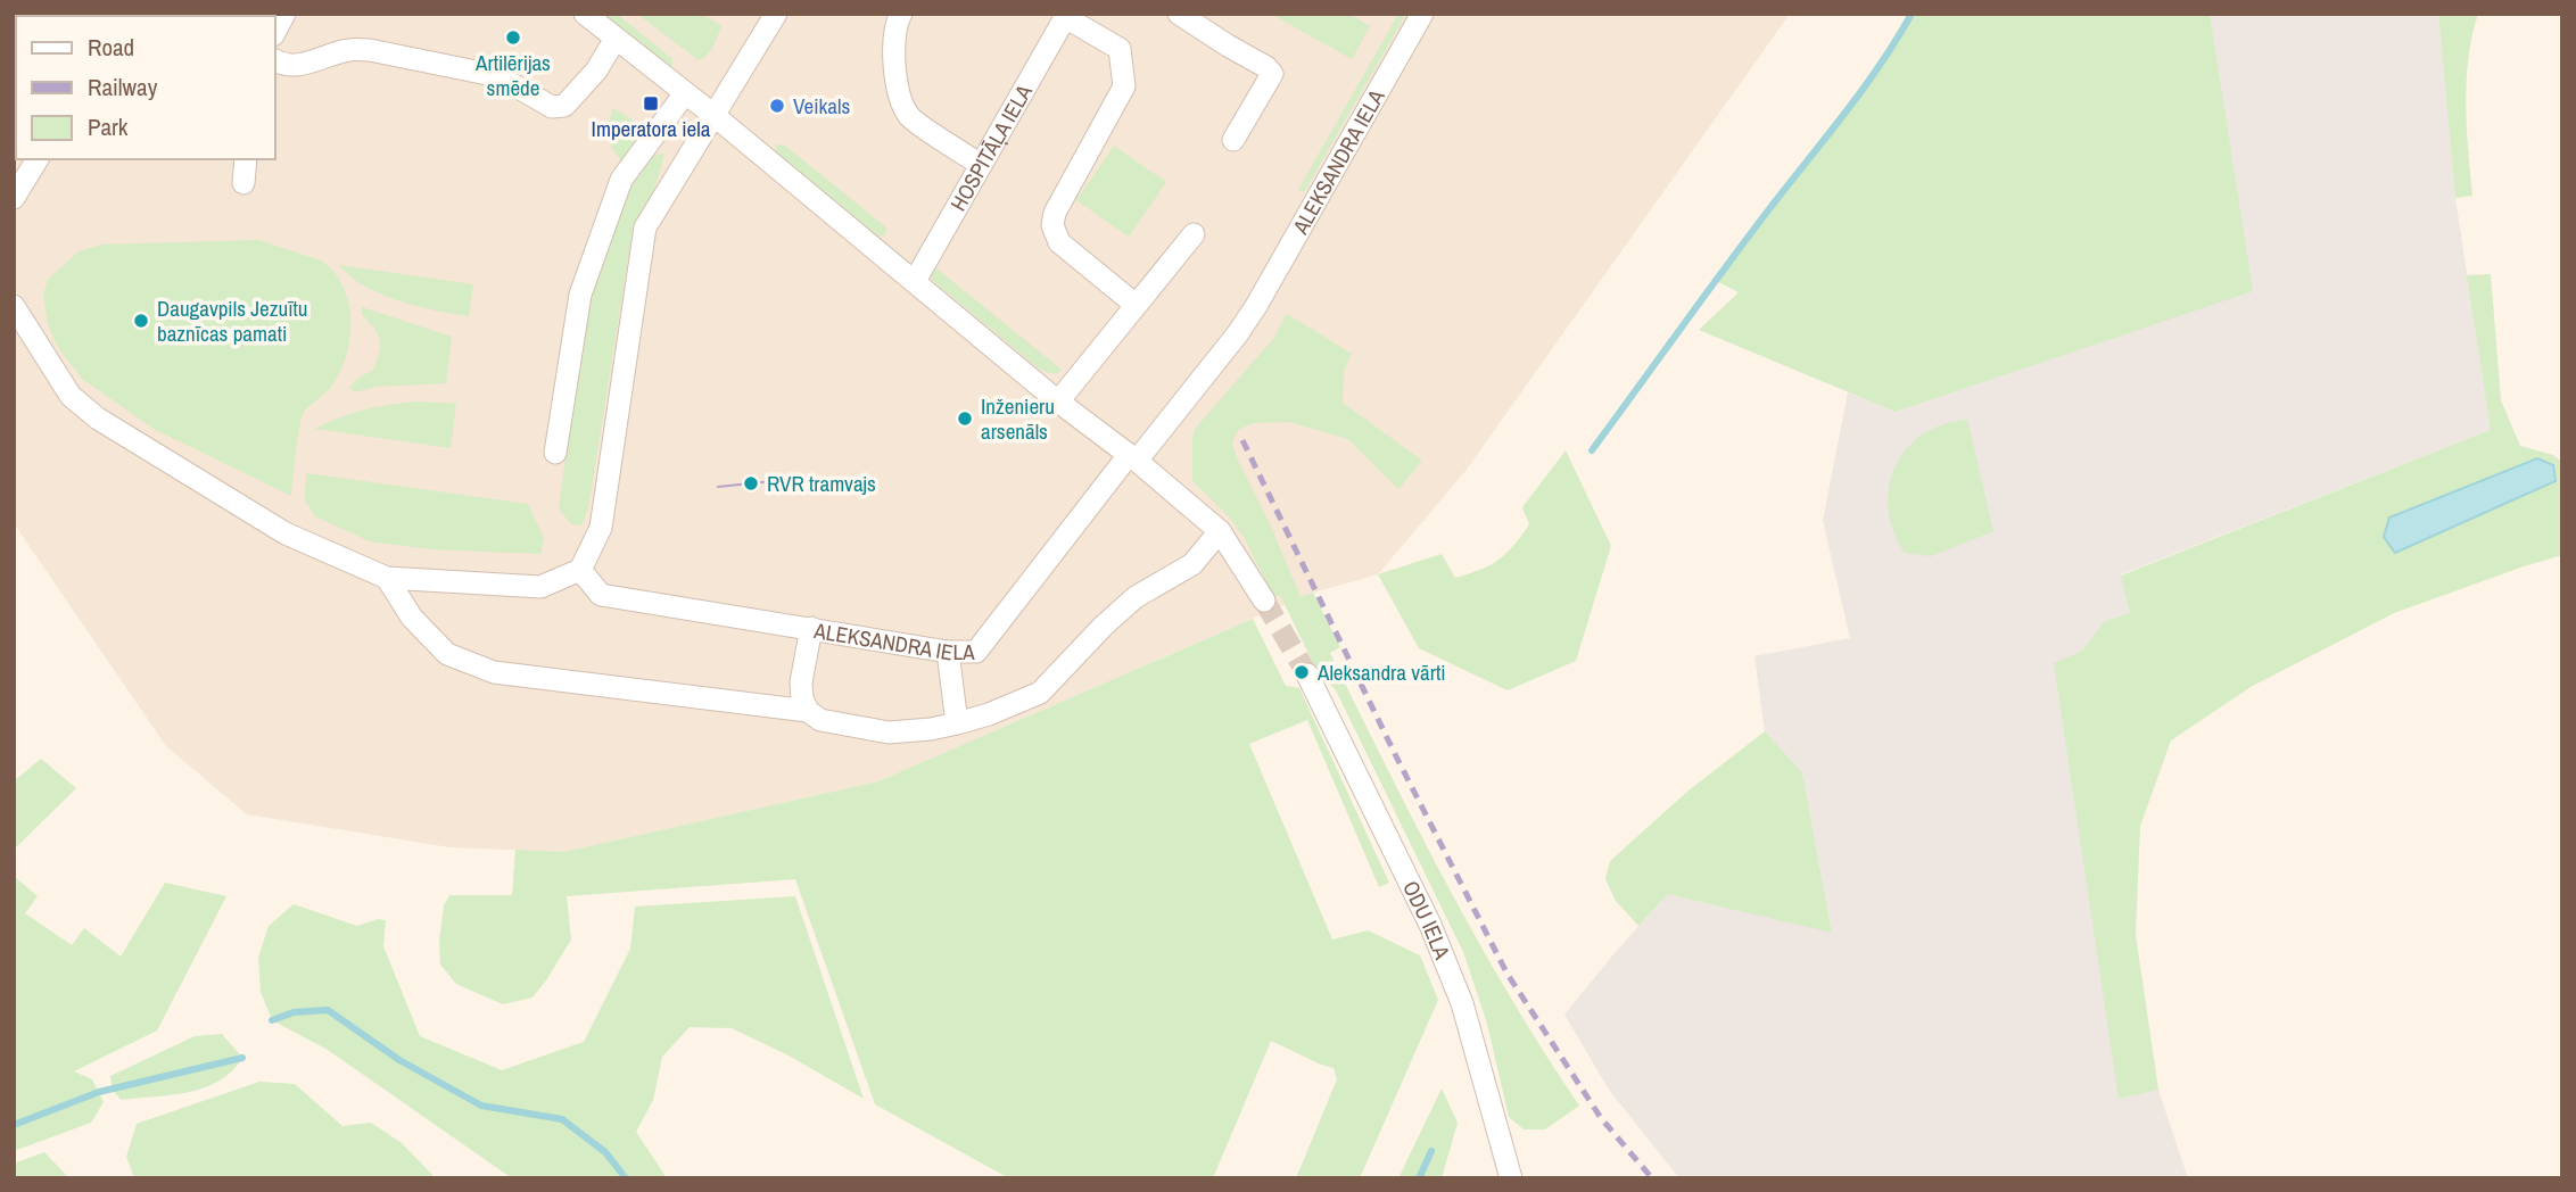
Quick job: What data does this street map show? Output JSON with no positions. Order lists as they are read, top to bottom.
{
  "streets": {
    "street": ["HOSPITĀĻA IELA", "ALEKSANDRA IELA", "ODU IELA"]
  },
  "places": {
    "other": [
      "Artilērijas smēde",
      "Veikals",
      "Daugavpils Jezuītu baznīcas pamati",
      "Inženieru arsenāls",
      "RVR tramvajs",
      "Aleksandra vārti"
    ],
    "transit": ["Imperatora iela"]
  },
  "legend": ["Road", "Railway", "Park"]
}
